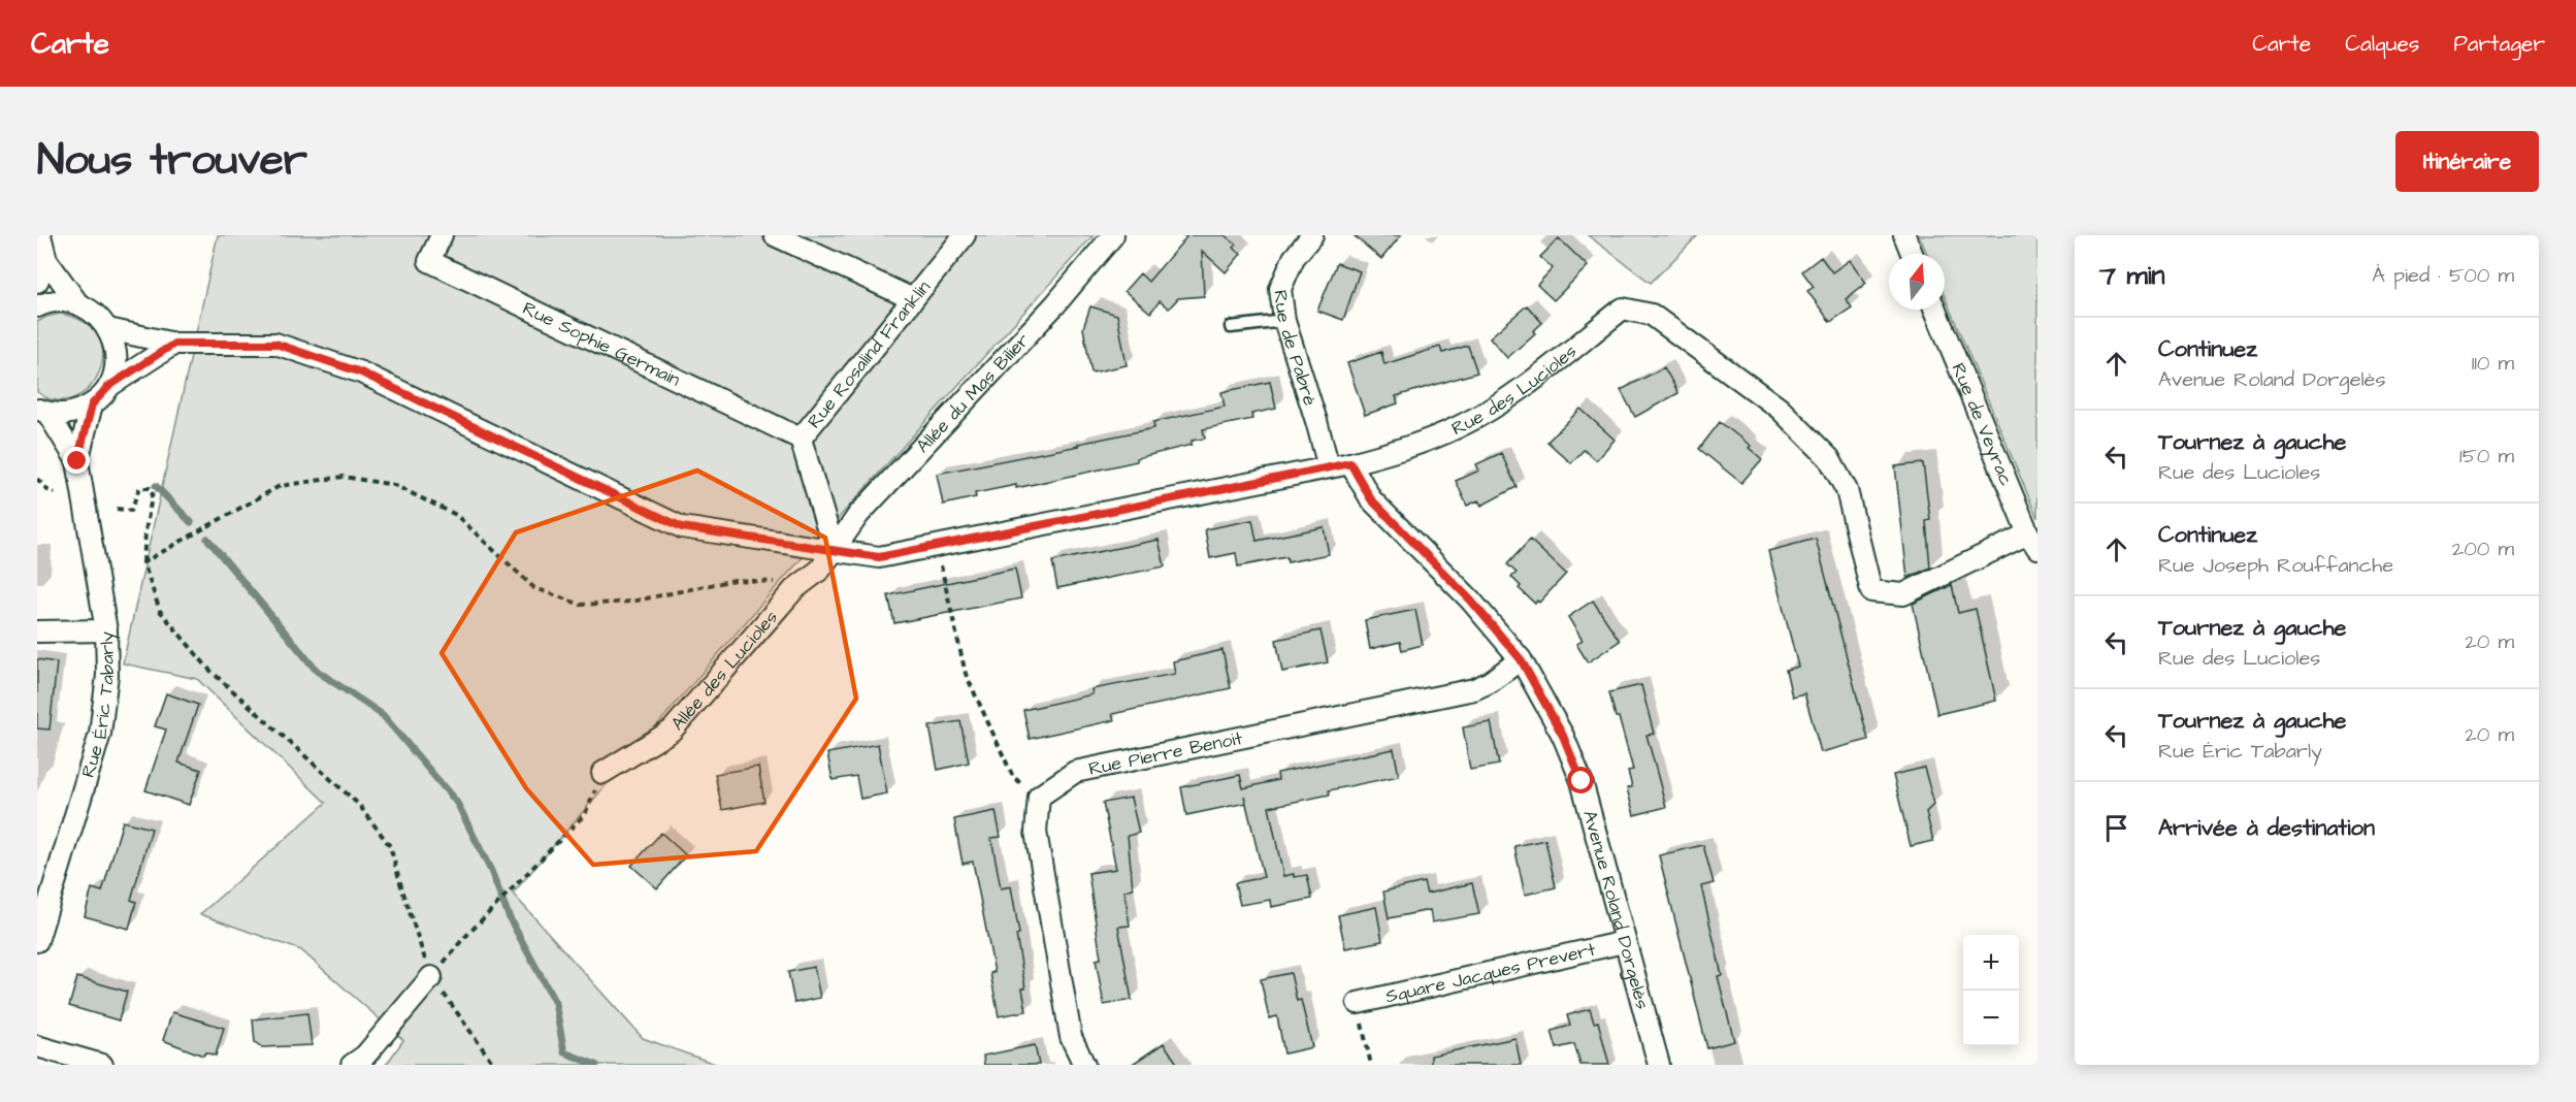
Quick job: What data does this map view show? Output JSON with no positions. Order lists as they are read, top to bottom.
{
  "streets": {
    "street": [
      "Rue Sophie Germain",
      "Rue de Pabré",
      "Rue Rosalind Franklin",
      "Rue des Lucioles",
      "Allée du Mas Bilier",
      "Rue de Veyrac",
      "Allée des Lucioles",
      "Rue Éric Tabarly",
      "Rue Pierre Benoit",
      "Avenue Roland Dorgelès",
      "Square Jacques Prevert"
    ]
  },
  "crossings": [
    ["Rue Sophie Germain", "Rue Rosalind Franklin"],
    ["Rue de Pabré", "Rue des Lucioles"],
    ["Rue Rosalind Franklin", "Rue des Lucioles"],
    ["Rue Rosalind Franklin", "Allée du Mas Bilier"],
    ["Rue Rosalind Franklin", "Allée des Lucioles"],
    ["Rue des Lucioles", "Allée du Mas Bilier"],
    ["Rue des Lucioles", "Rue de Veyrac"],
    ["Rue des Lucioles", "Allée des Lucioles"],
    ["Rue des Lucioles", "Avenue Roland Dorgelès"],
    ["Allée du Mas Bilier", "Allée des Lucioles"],
    ["Rue Pierre Benoit", "Avenue Roland Dorgelès"],
    ["Avenue Roland Dorgelès", "Square Jacques Prevert"]
  ],
  "north": "top",
  "page": {
    "header": "Carte",
    "nav": ["Carte", "Calques", "Partager"],
    "title": "Nous trouver",
    "buttons": "Itinéraire",
    "heading": ["7 min", "À pied · 500 m"],
    "list": [
      ["Continuez", "Avenue Roland Dorgelès", "110 m"],
      ["Tournez à gauche", "Rue des Lucioles", "150 m"],
      ["Continuez", "Rue Joseph Rouffanche", "200 m"],
      ["Tournez à gauche", "Rue des Lucioles", "20 m"],
      ["Tournez à gauche", "Rue Éric Tabarly", "20 m"],
      "Arrivée à destination"
    ],
    "map_buttons": ["+", "−"]
  }
}
